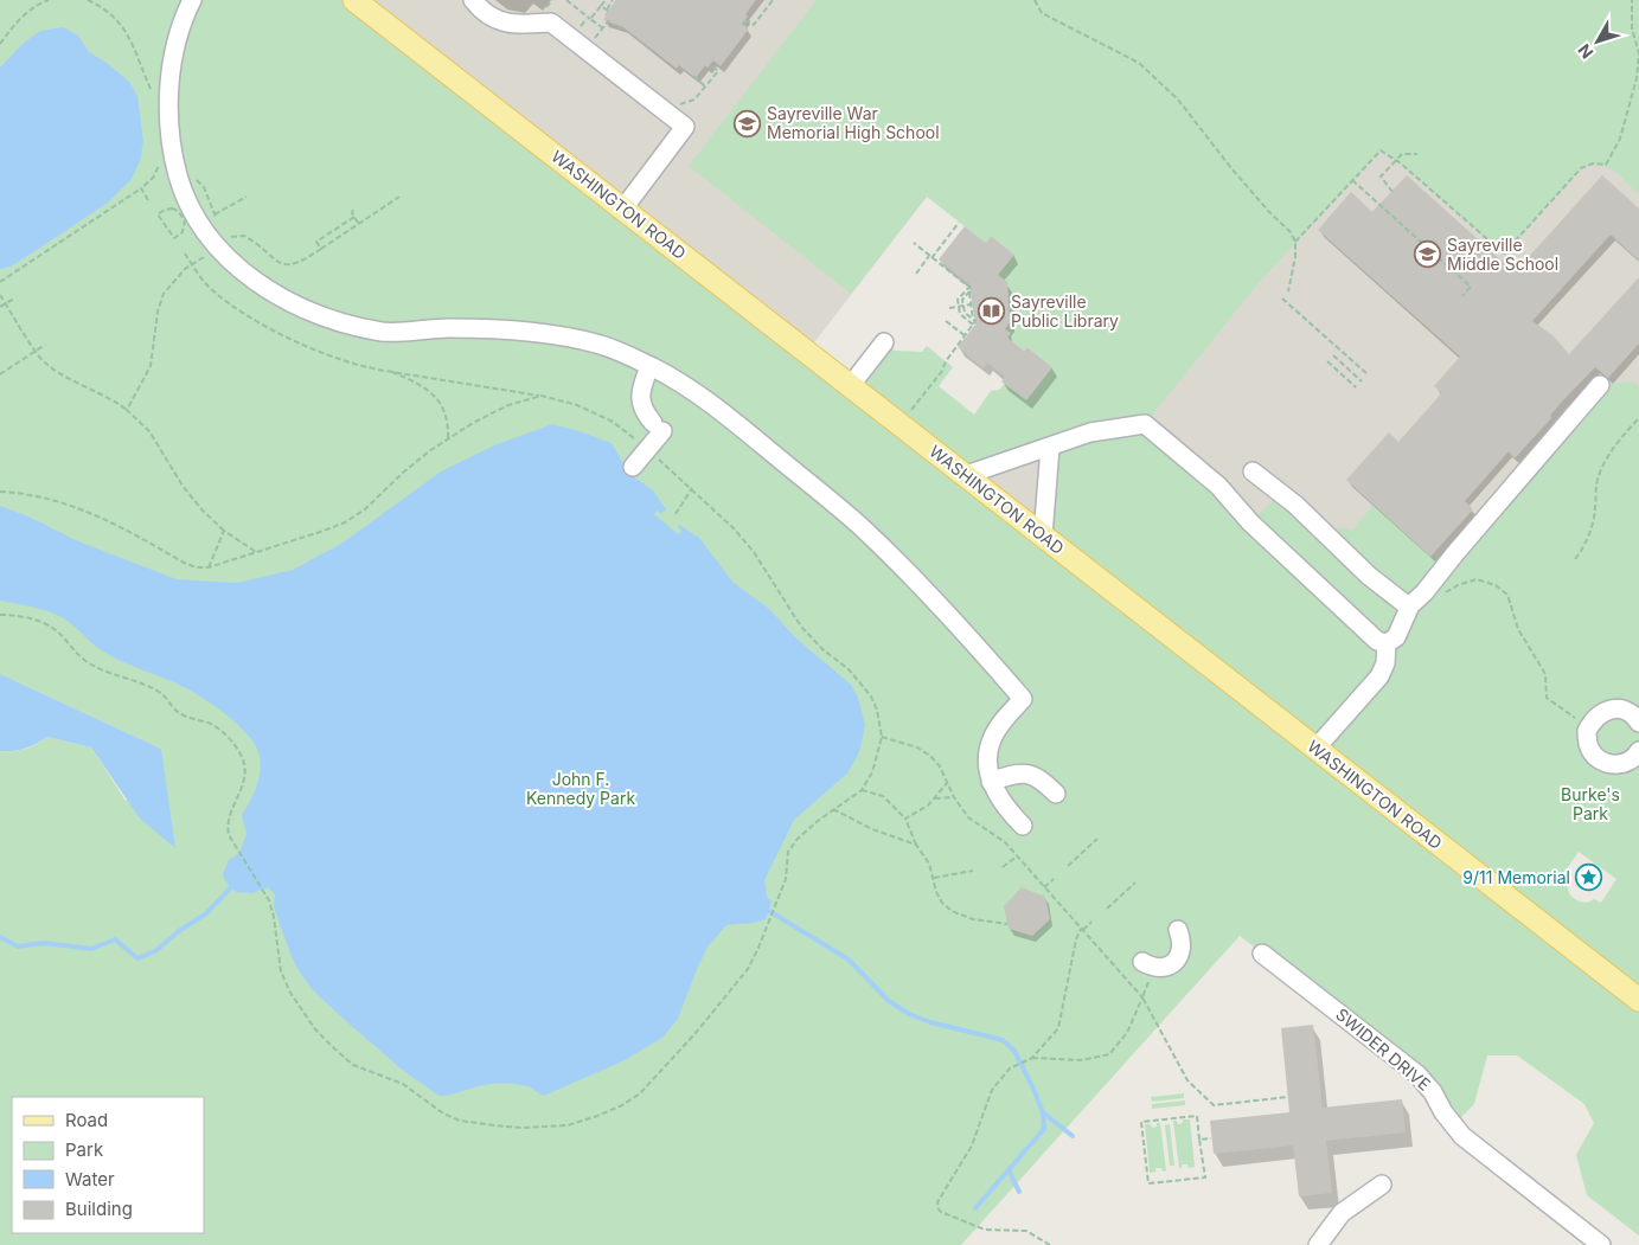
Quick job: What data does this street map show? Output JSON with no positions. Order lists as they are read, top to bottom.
{
  "streets": {
    "main road": ["WASHINGTON ROAD"],
    "street": ["SWIDER DRIVE"]
  },
  "parks": ["John F. Kennedy Park", "Burke's Park"],
  "places": {
    "school or university": ["Sayreville War Memorial High School", "Sayreville Middle School"],
    "library": ["Sayreville Public Library"],
    "place": ["9/11 Memorial"]
  },
  "legend": [
    "Road",
    "Park",
    "Water",
    "Building"
  ],
  "north": "bottom left"
}
